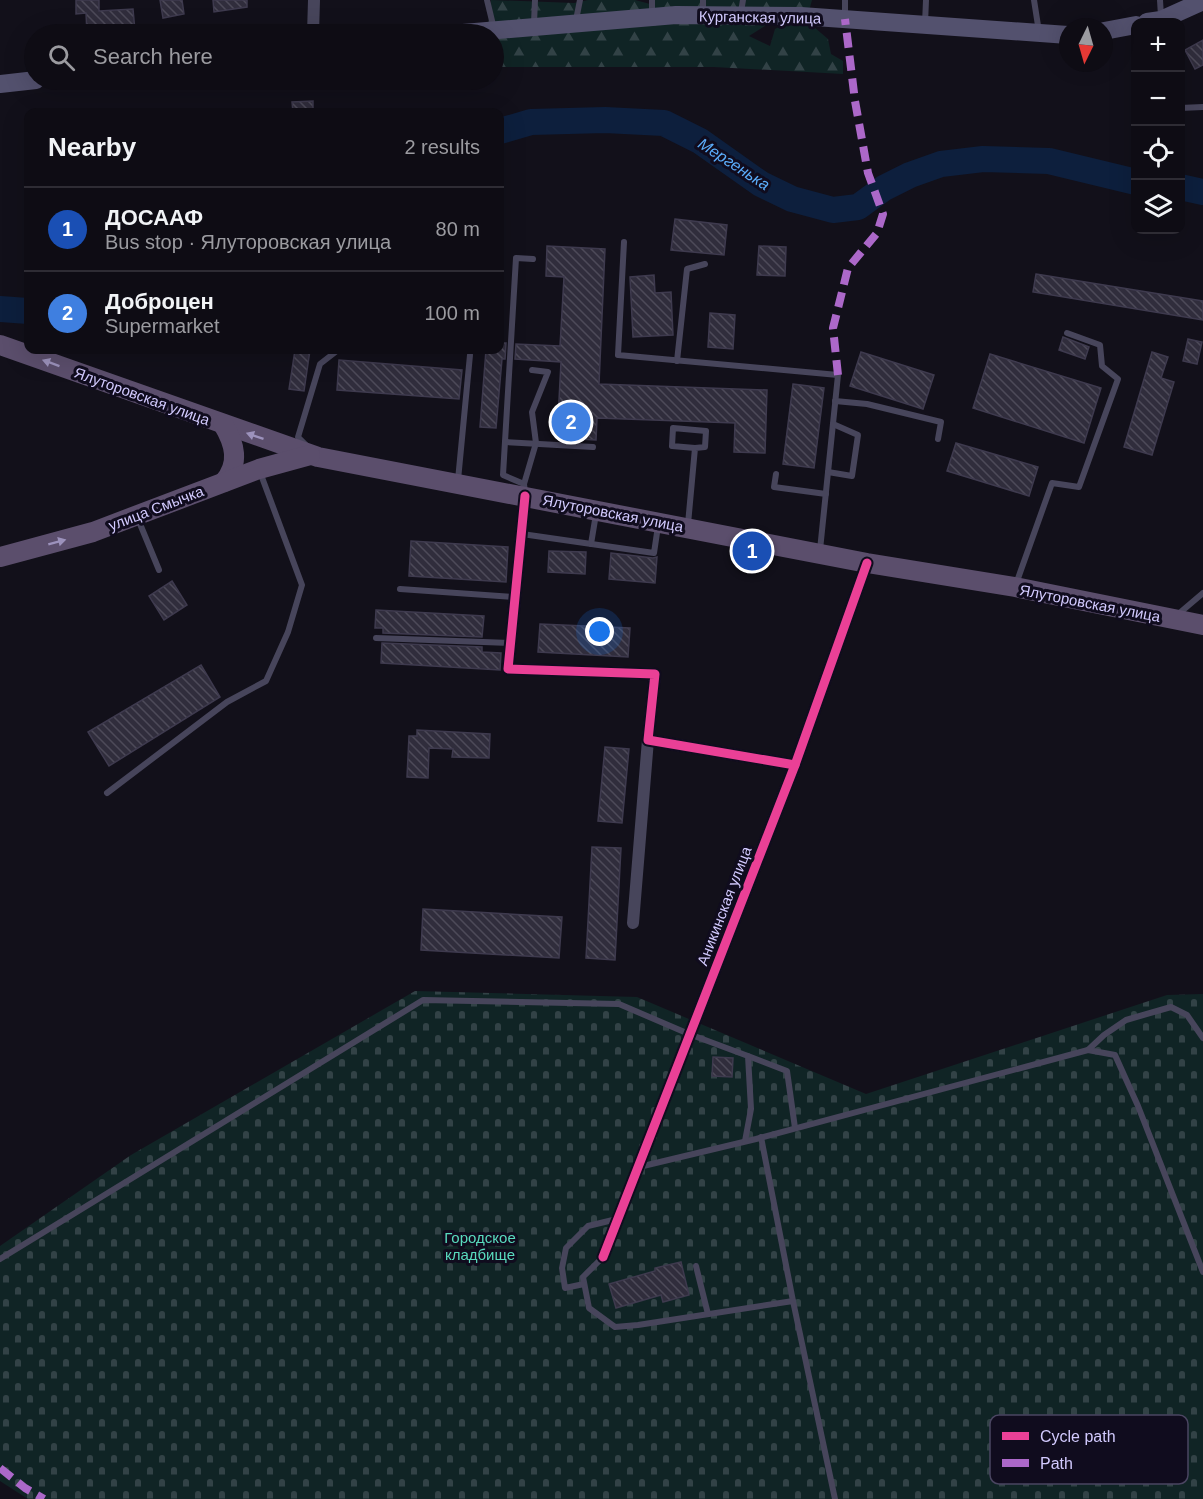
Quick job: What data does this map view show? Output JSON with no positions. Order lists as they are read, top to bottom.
{
  "streets": {
    "main road": ["Курганская улица", "Ялуторовская улица", "улица Смычка"],
    "street": ["Аникинская улица"]
  },
  "crossings": [
    ["Ялуторовская улица", "улица Смычка"],
    ["Ялуторовская улица", "Аникинская улица"]
  ],
  "one_way": ["улица Смычка"],
  "water": ["Мергенька"],
  "parks": ["Городское кладбище"],
  "legend": ["Cycle path", "Path"],
  "north": "bottom",
  "page": {
    "map_buttons": ["+", "−"],
    "search": "Search here",
    "heading": ["Nearby", "2 results"],
    "list": [
      {
        "mark": "1",
        "name": "ДОСААФ",
        "note": "Bus stop · Ялуторовская улица",
        "value": "80 m"
      },
      {
        "mark": "2",
        "name": "Доброцен",
        "note": "Supermarket",
        "value": "100 m"
      }
    ],
    "pins": ["2", "1"]
  }
}
